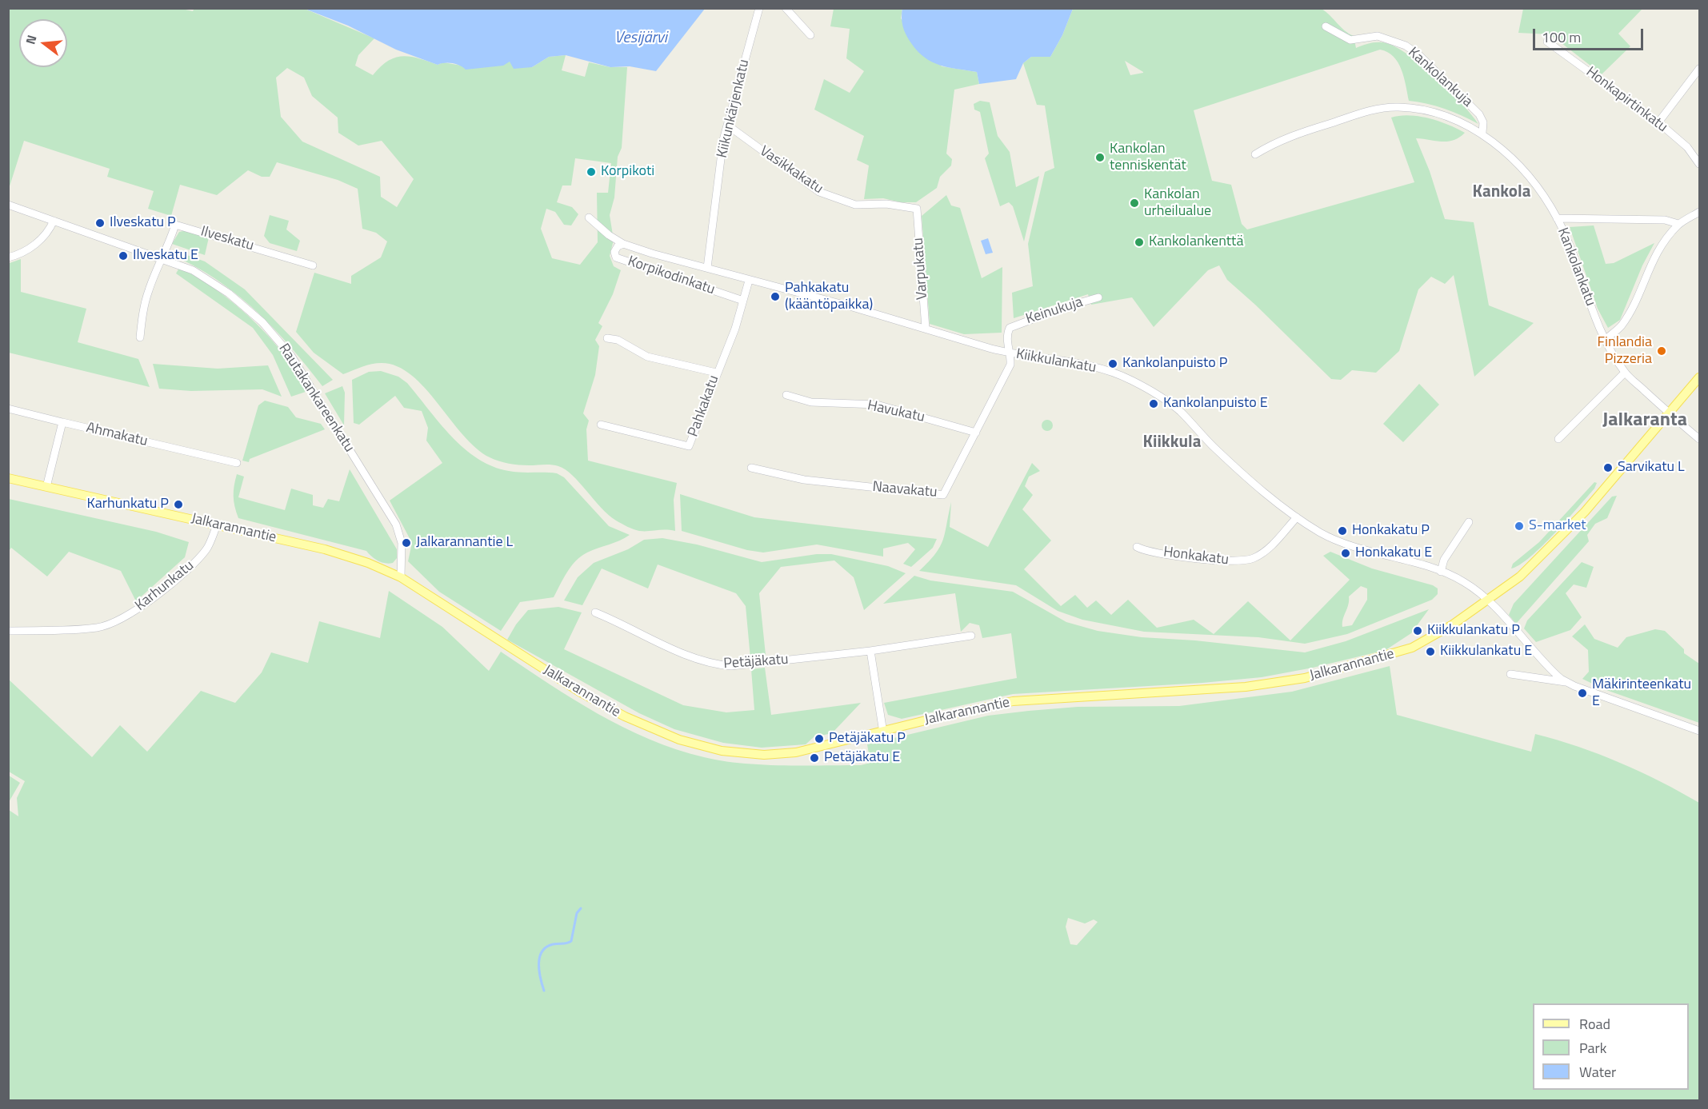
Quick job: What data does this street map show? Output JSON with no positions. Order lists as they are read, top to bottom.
{
  "streets": {
    "main road": ["Jalkarannantie"],
    "street": [
      "Kankolankuja",
      "Honkapirtinkatu",
      "Kiikunkärjenkatu",
      "Vasikkakatu",
      "Ilveskatu",
      "Kankolankatu",
      "Varpukatu",
      "Korpikodinkatu",
      "Keinukuja",
      "Kiikkulankatu",
      "Rautakankareenkatu",
      "Pahkakatu",
      "Havukatu",
      "Ahmakatu",
      "Naavakatu",
      "Honkakatu",
      "Karhunkatu",
      "Petäjäkatu"
    ]
  },
  "crossings": [
    ["Kankolankuja", "Kankolankatu"],
    ["Kiikunkärjenkatu", "Vasikkakatu"],
    ["Kiikunkärjenkatu", "Kiikkulankatu"],
    ["Vasikkakatu", "Varpukatu"],
    ["Ilveskatu", "Rautakankareenkatu"],
    ["Kankolankatu", "Jalkarannantie"],
    ["Varpukatu", "Kiikkulankatu"],
    ["Korpikodinkatu", "Kiikkulankatu"],
    ["Korpikodinkatu", "Pahkakatu"],
    ["Keinukuja", "Kiikkulankatu"],
    ["Keinukuja", "Naavakatu"],
    ["Kiikkulankatu", "Pahkakatu"],
    ["Kiikkulankatu", "Naavakatu"],
    ["Kiikkulankatu", "Jalkarannantie"],
    ["Kiikkulankatu", "Honkakatu"],
    ["Rautakankareenkatu", "Jalkarannantie"],
    ["Havukatu", "Naavakatu"],
    ["Jalkarannantie", "Karhunkatu"]
  ],
  "districts": ["Kankola", "Jalkaranta", "Kiikkula"],
  "water": ["Vesijärvi"],
  "places": [
    "Kankolan tenniskentät",
    "Korpikoti",
    "Kankolan urheilualue",
    "Ilveskatu P",
    "Kankolankenttä",
    "Ilveskatu E",
    "Pahkakatu (kääntöpaikka)",
    "Finlandia Pizzeria",
    "Kankolanpuisto P",
    "Kankolanpuisto E",
    "Sarvikatu L",
    "Karhunkatu P",
    "S-market",
    "Honkakatu P",
    "Jalkarannantie L",
    "Honkakatu E",
    "Kiikkulankatu P",
    "Kiikkulankatu E",
    "Mäkirinteenkatu E",
    "Petäjäkatu P",
    "Petäjäkatu E"
  ],
  "legend": ["Road", "Park", "Water"],
  "scale_bar": "100 m",
  "north": "left"
}
